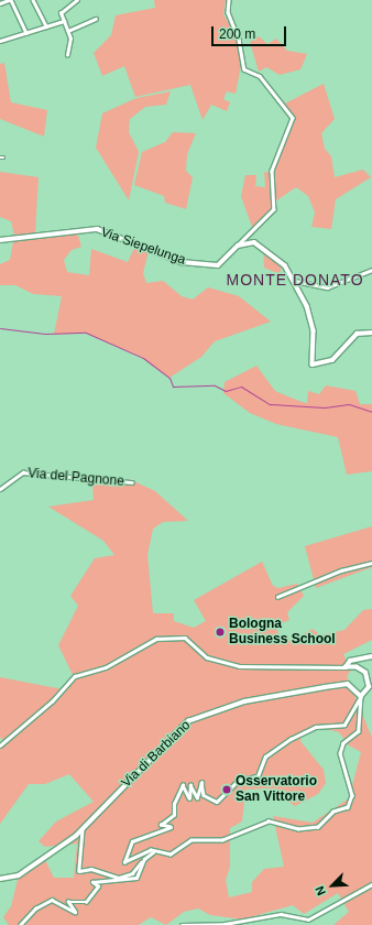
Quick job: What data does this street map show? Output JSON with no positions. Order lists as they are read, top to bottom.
{
  "streets": {
    "street": ["Via Siepelunga", "Via del Pagnone", "Via di Barbiano"]
  },
  "districts": ["MONTE DONATO"],
  "places": ["Bologna Business School", "Osservatorio San Vittore"],
  "scale_bar": "200 m",
  "north": "bottom left"
}
